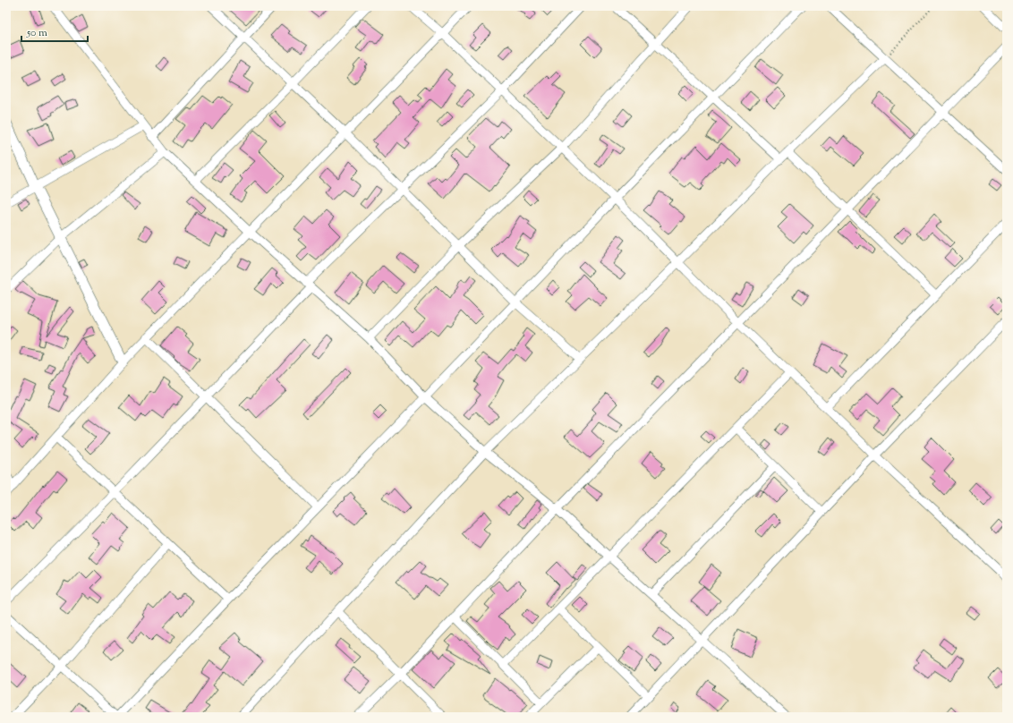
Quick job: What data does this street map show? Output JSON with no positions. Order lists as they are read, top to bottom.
{
  "scale_bar": "50 m"
}
